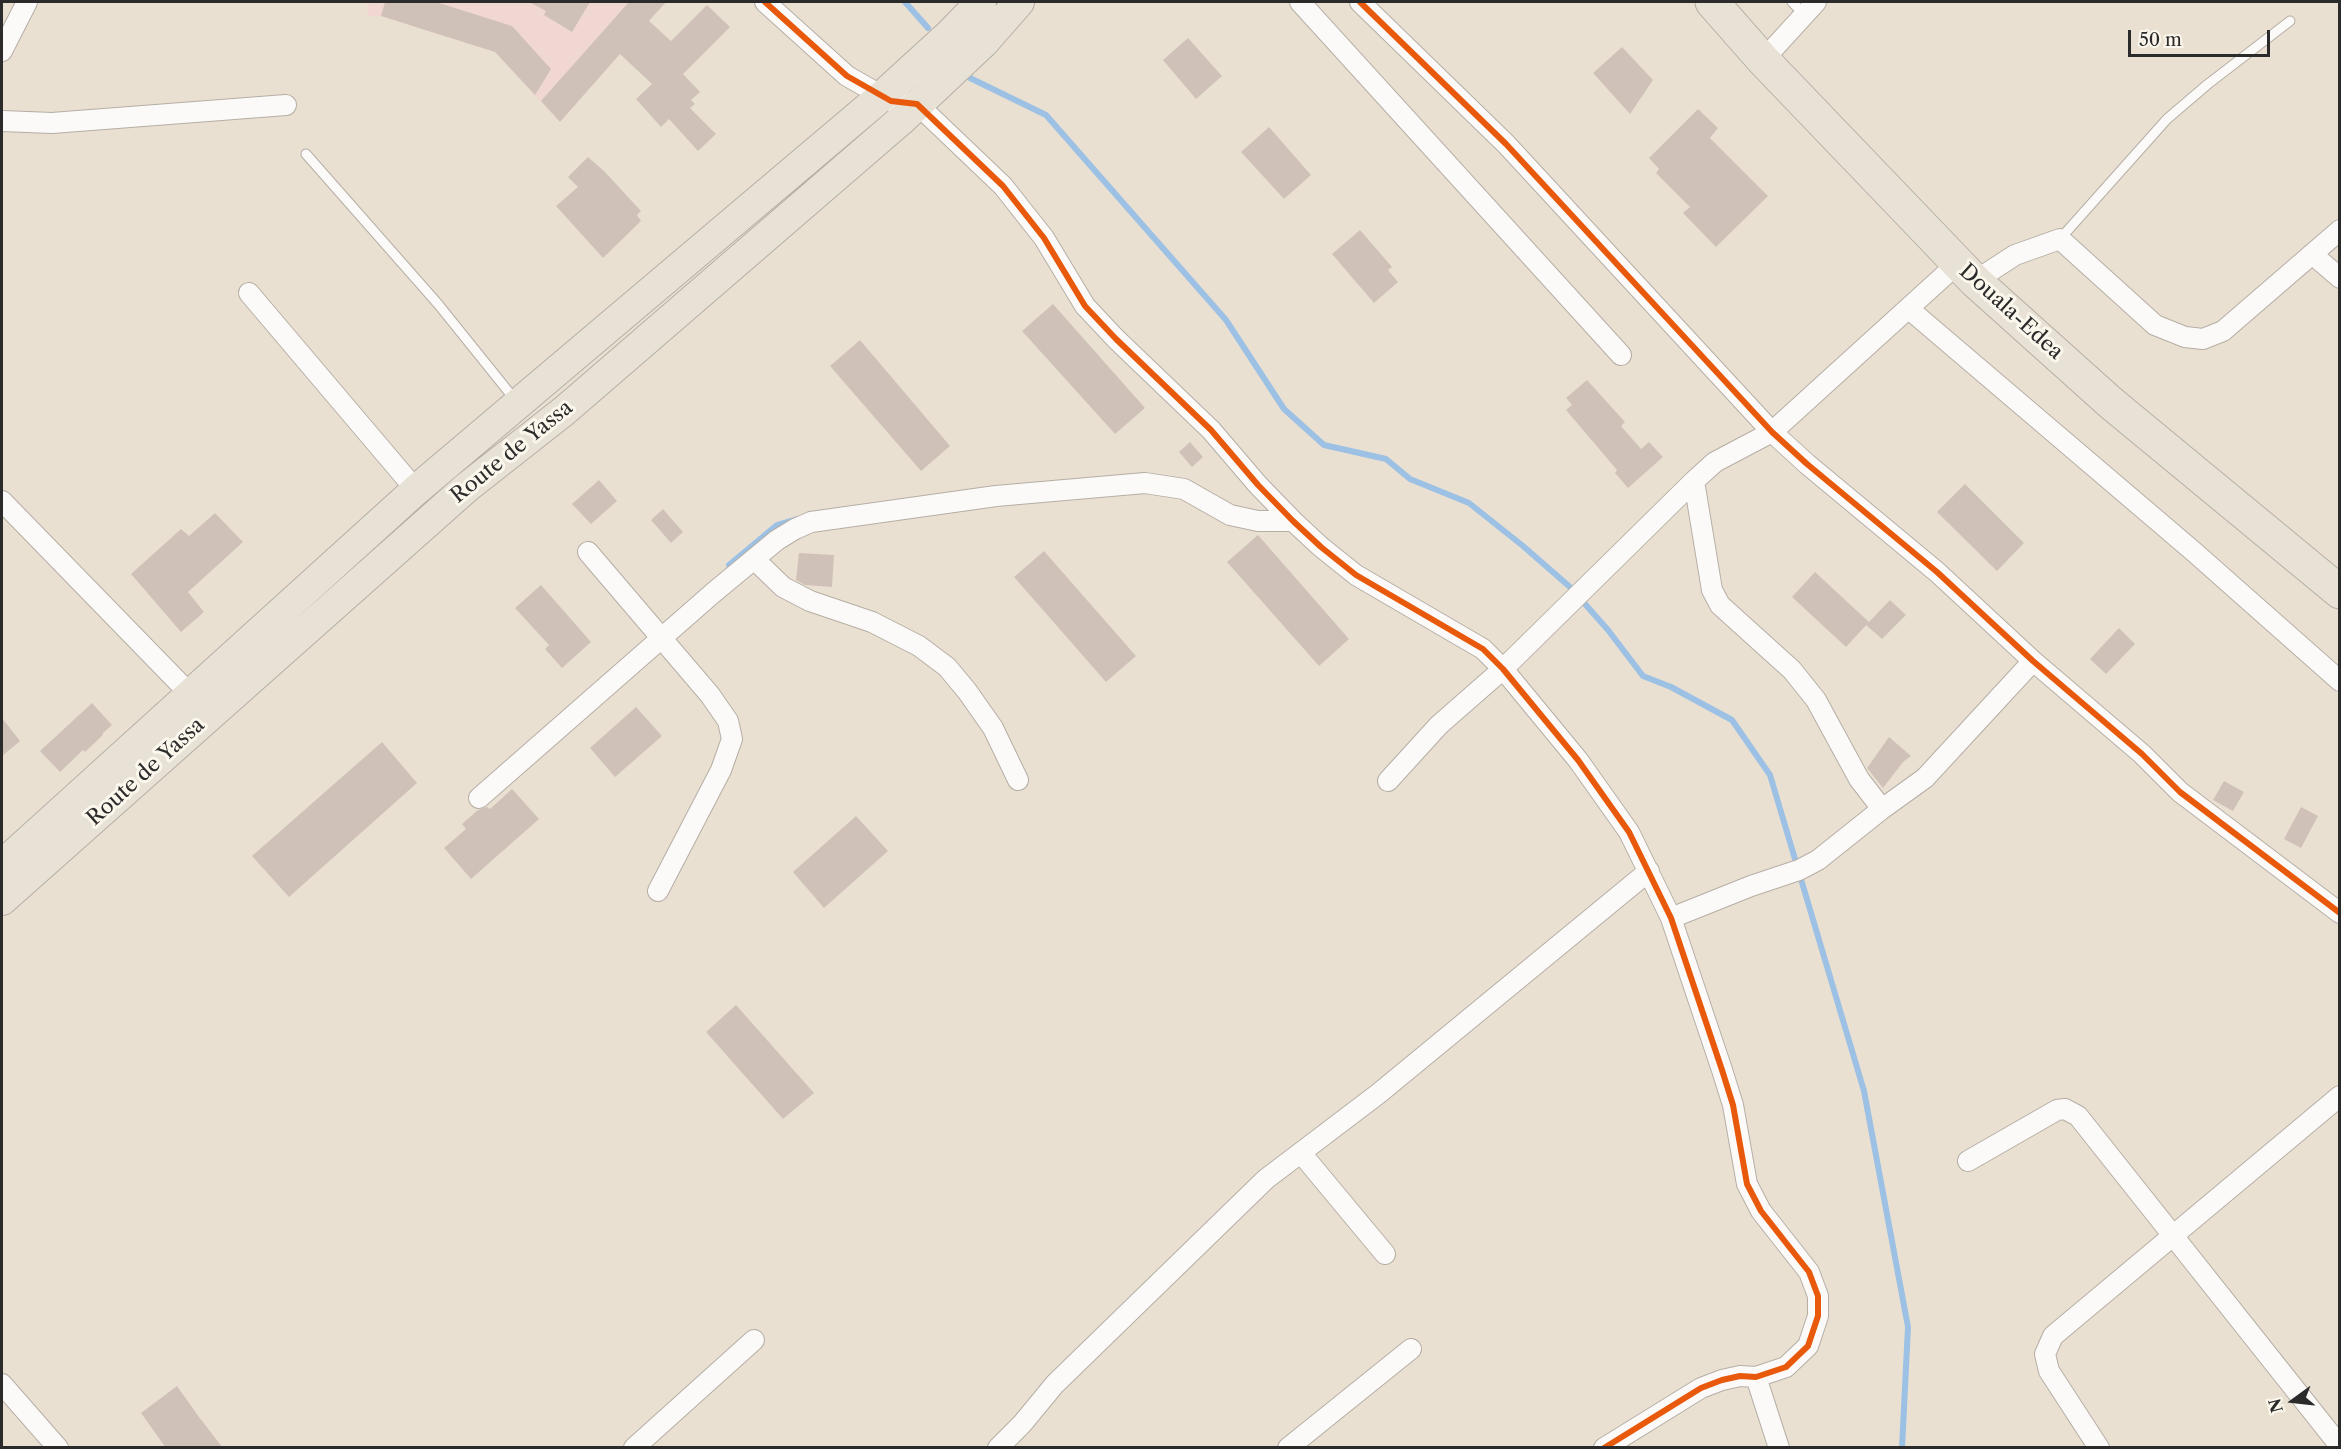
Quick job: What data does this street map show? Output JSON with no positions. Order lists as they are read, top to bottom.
{
  "streets": {
    "highway": ["Douala-Edea"],
    "main road": ["Route de Yassa"]
  },
  "scale_bar": "50 m",
  "north": "left"
}
